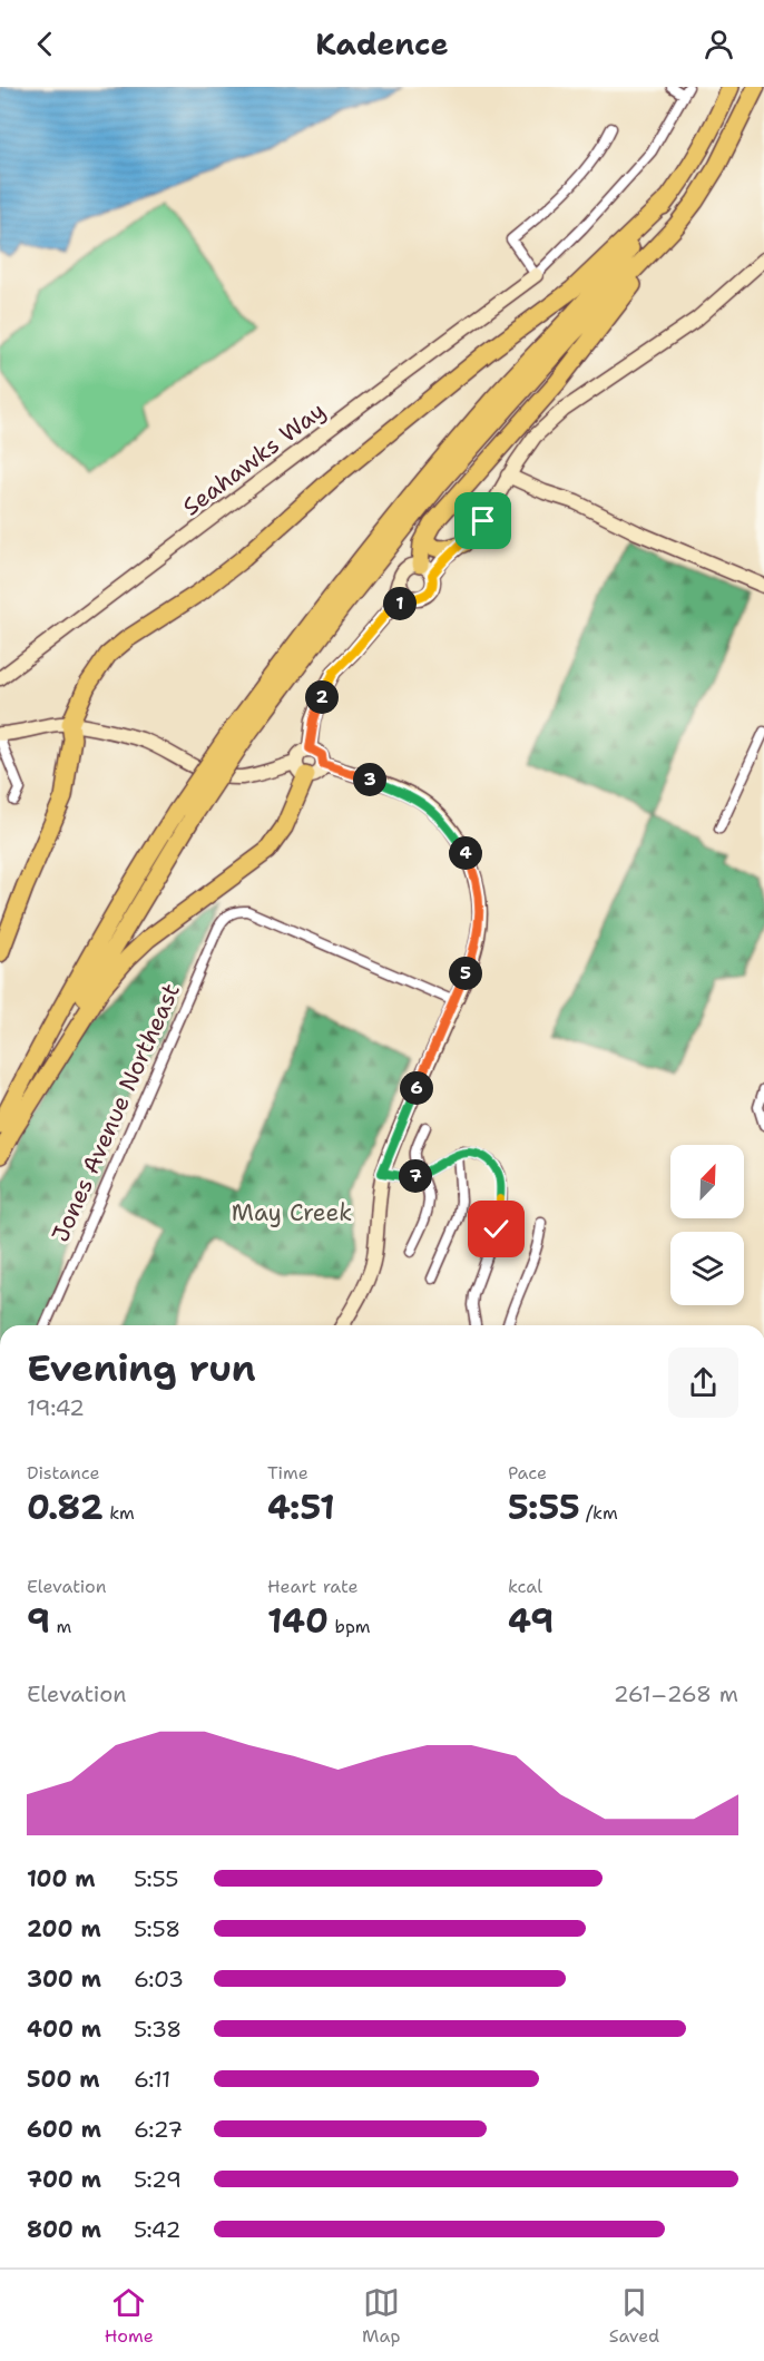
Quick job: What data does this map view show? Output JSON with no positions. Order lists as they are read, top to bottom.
{
  "streets": {
    "street": ["Seahawks Way", "Jones Avenue Northeast"]
  },
  "parks": ["May Creek"],
  "north": "top right",
  "page": {
    "header": "Kadence",
    "pins": [
      "1",
      "2",
      "3",
      "4",
      "5",
      "6",
      "7"
    ],
    "heading": ["Evening run", "19:42"],
    "stats": [
      ["Distance", "0.82 km"],
      ["Time", "4:51"],
      ["Pace", "5:55 /km"],
      ["Elevation", "9 m"],
      ["Heart rate", "140 bpm"],
      ["kcal", "49"]
    ],
    "chart": ["Elevation", "261–268 m"],
    "list": [
      {
        "name": "100 m",
        "note": "5:55"
      },
      {
        "name": "200 m",
        "note": "5:58"
      },
      {
        "name": "300 m",
        "note": "6:03"
      },
      {
        "name": "400 m",
        "note": "5:38"
      },
      {
        "name": "500 m",
        "note": "6:11"
      },
      {
        "name": "600 m",
        "note": "6:27"
      },
      {
        "name": "700 m",
        "note": "5:29"
      },
      {
        "name": "800 m",
        "note": "5:42"
      }
    ],
    "tabs": ["Home", "Map", "Saved"]
  }
}
